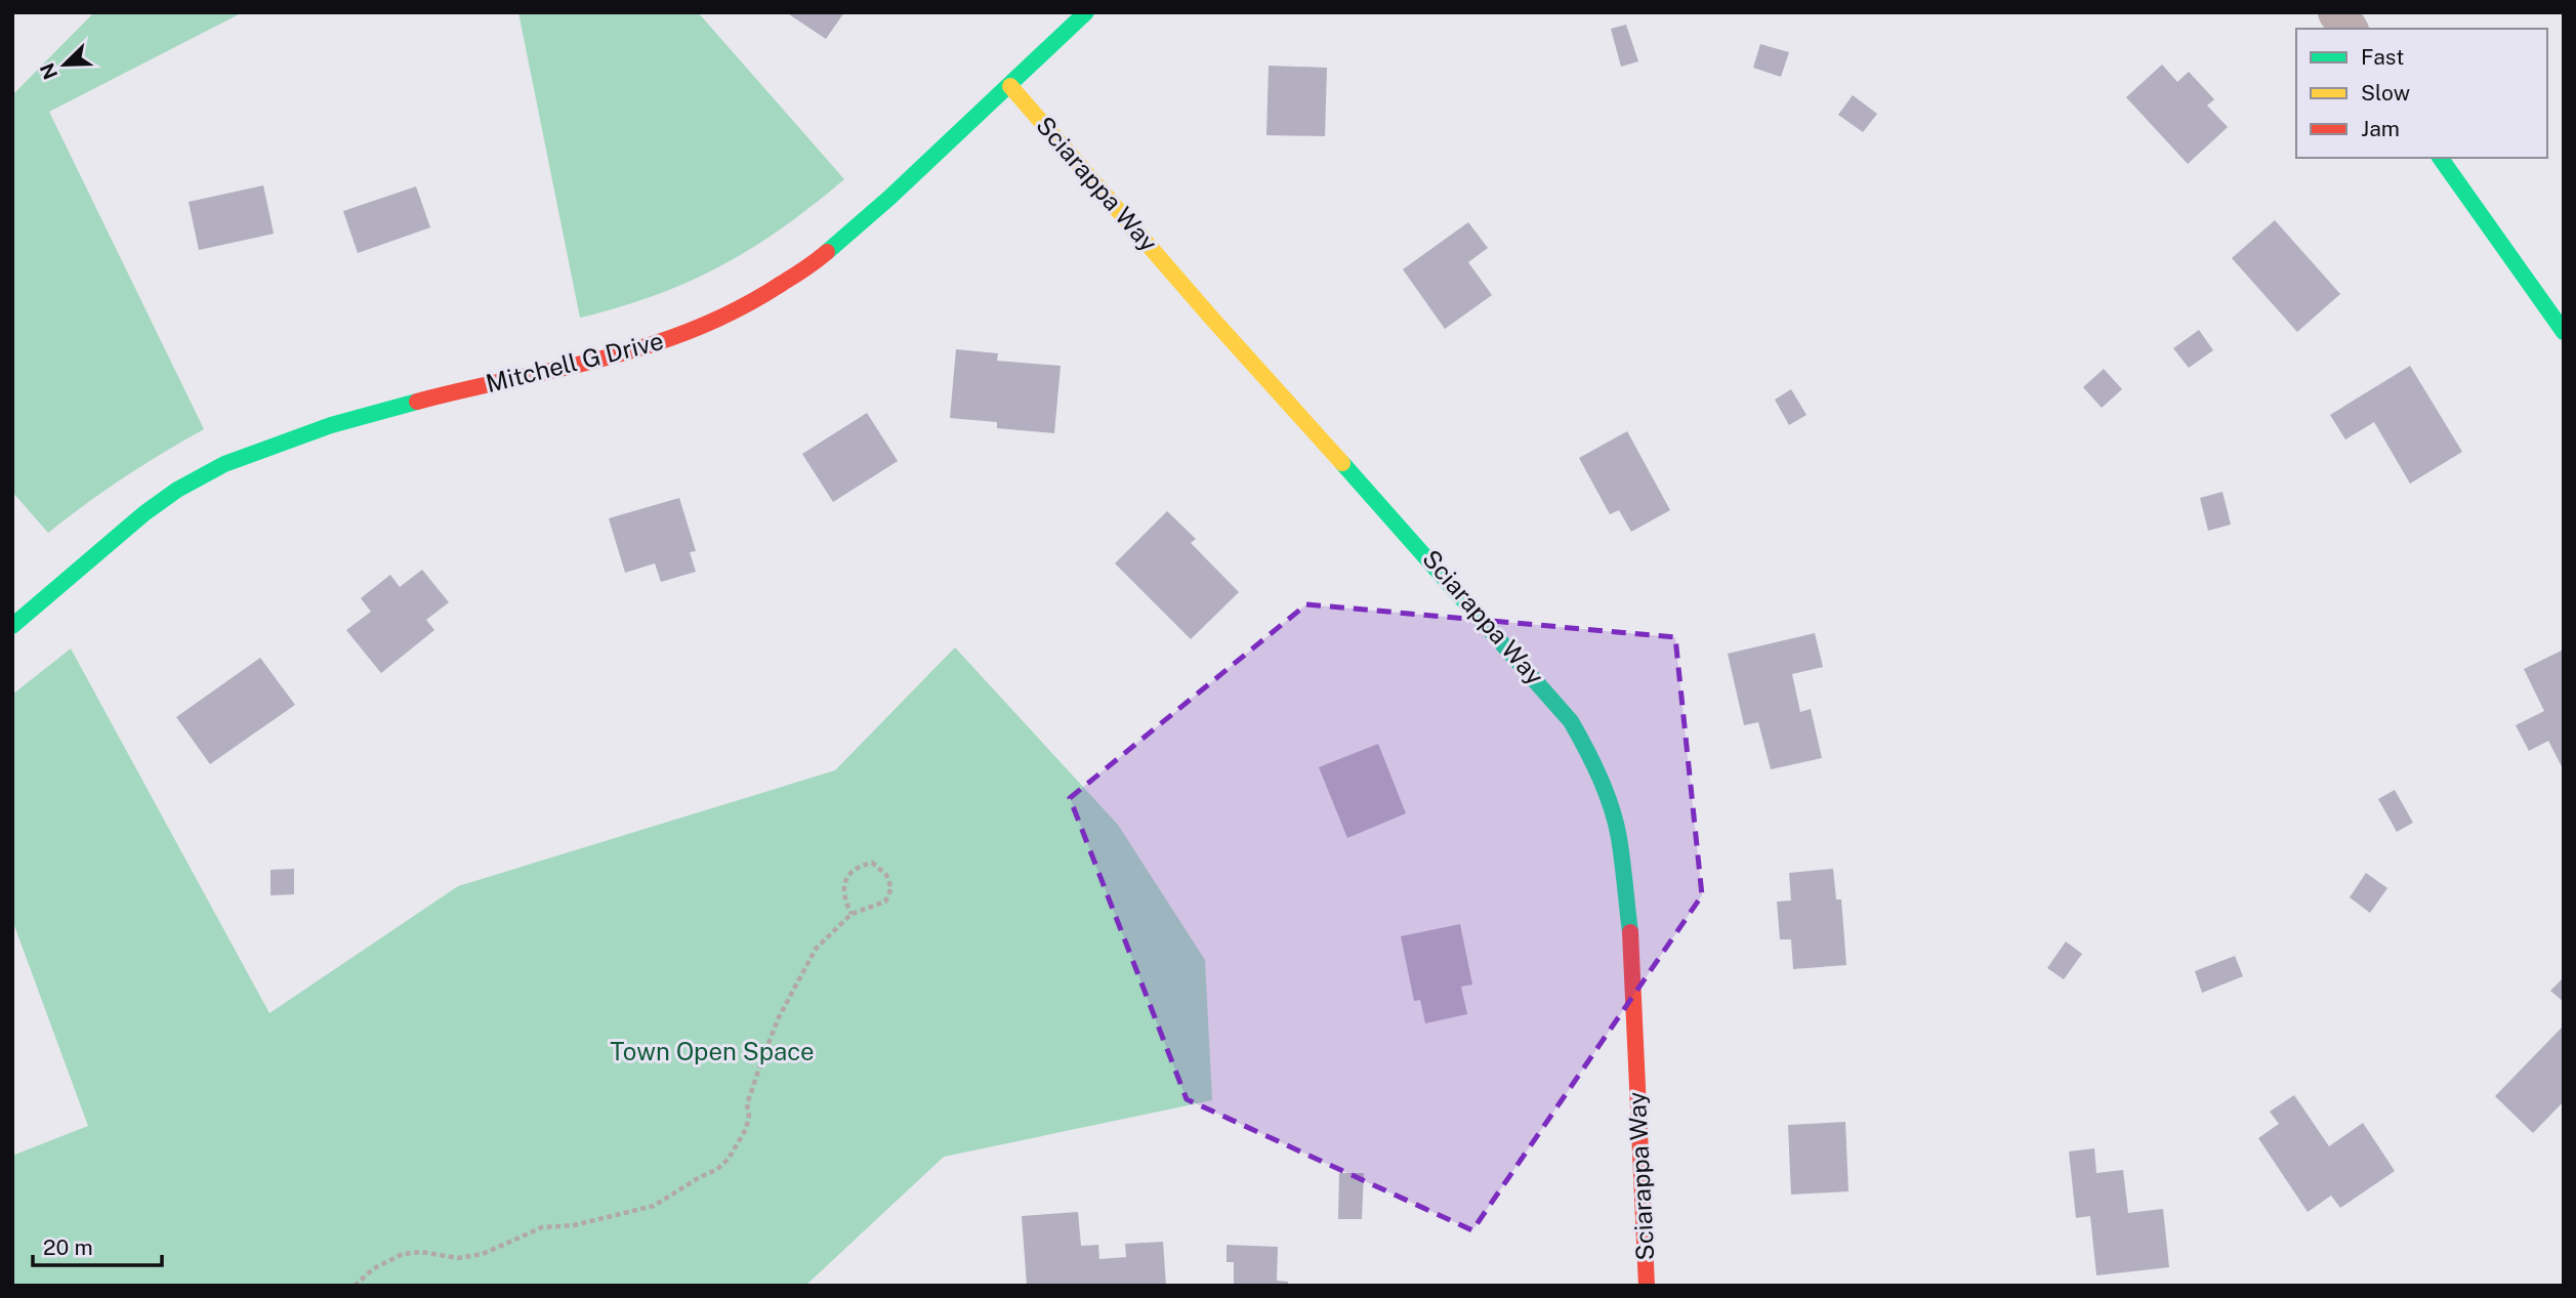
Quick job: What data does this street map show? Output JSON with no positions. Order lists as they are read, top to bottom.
{
  "streets": {
    "street": ["Sciarappa Way", "Mitchell G Drive"]
  },
  "crossings": [
    ["Sciarappa Way", "Mitchell G Drive"]
  ],
  "parks": ["Town Open Space"],
  "legend": ["Fast", "Slow", "Jam"],
  "scale_bar": "20 m",
  "north": "bottom left"
}
